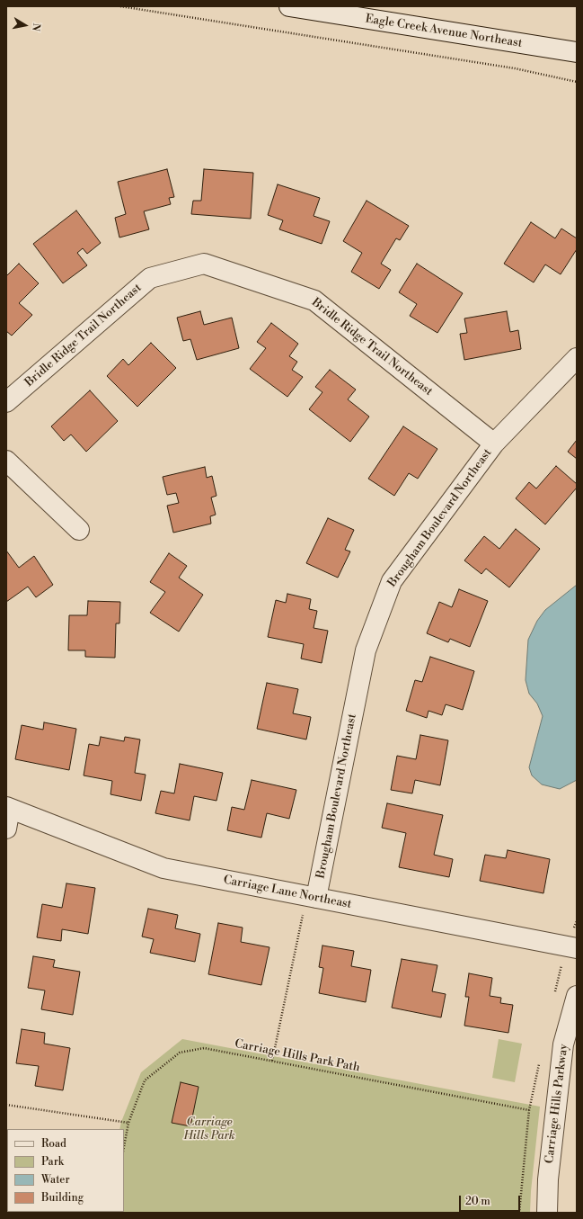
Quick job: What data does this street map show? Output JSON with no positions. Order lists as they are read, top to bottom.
{
  "streets": {
    "street": [
      "Eagle Creek Avenue Northeast",
      "Bridle Ridge Trail Northeast",
      "Brougham Boulevard Northeast",
      "Carriage Lane Northeast",
      "Carriage Hills Parkway"
    ],
    "path": ["Carriage Hills Park Path"]
  },
  "crossings": [
    ["Bridle Ridge Trail Northeast", "Brougham Boulevard Northeast"],
    ["Brougham Boulevard Northeast", "Carriage Lane Northeast"]
  ],
  "parks": ["Carriage Hills Park"],
  "legend": [
    "Road",
    "Park",
    "Water",
    "Building"
  ],
  "scale_bar": "20 m",
  "north": "right"
}
